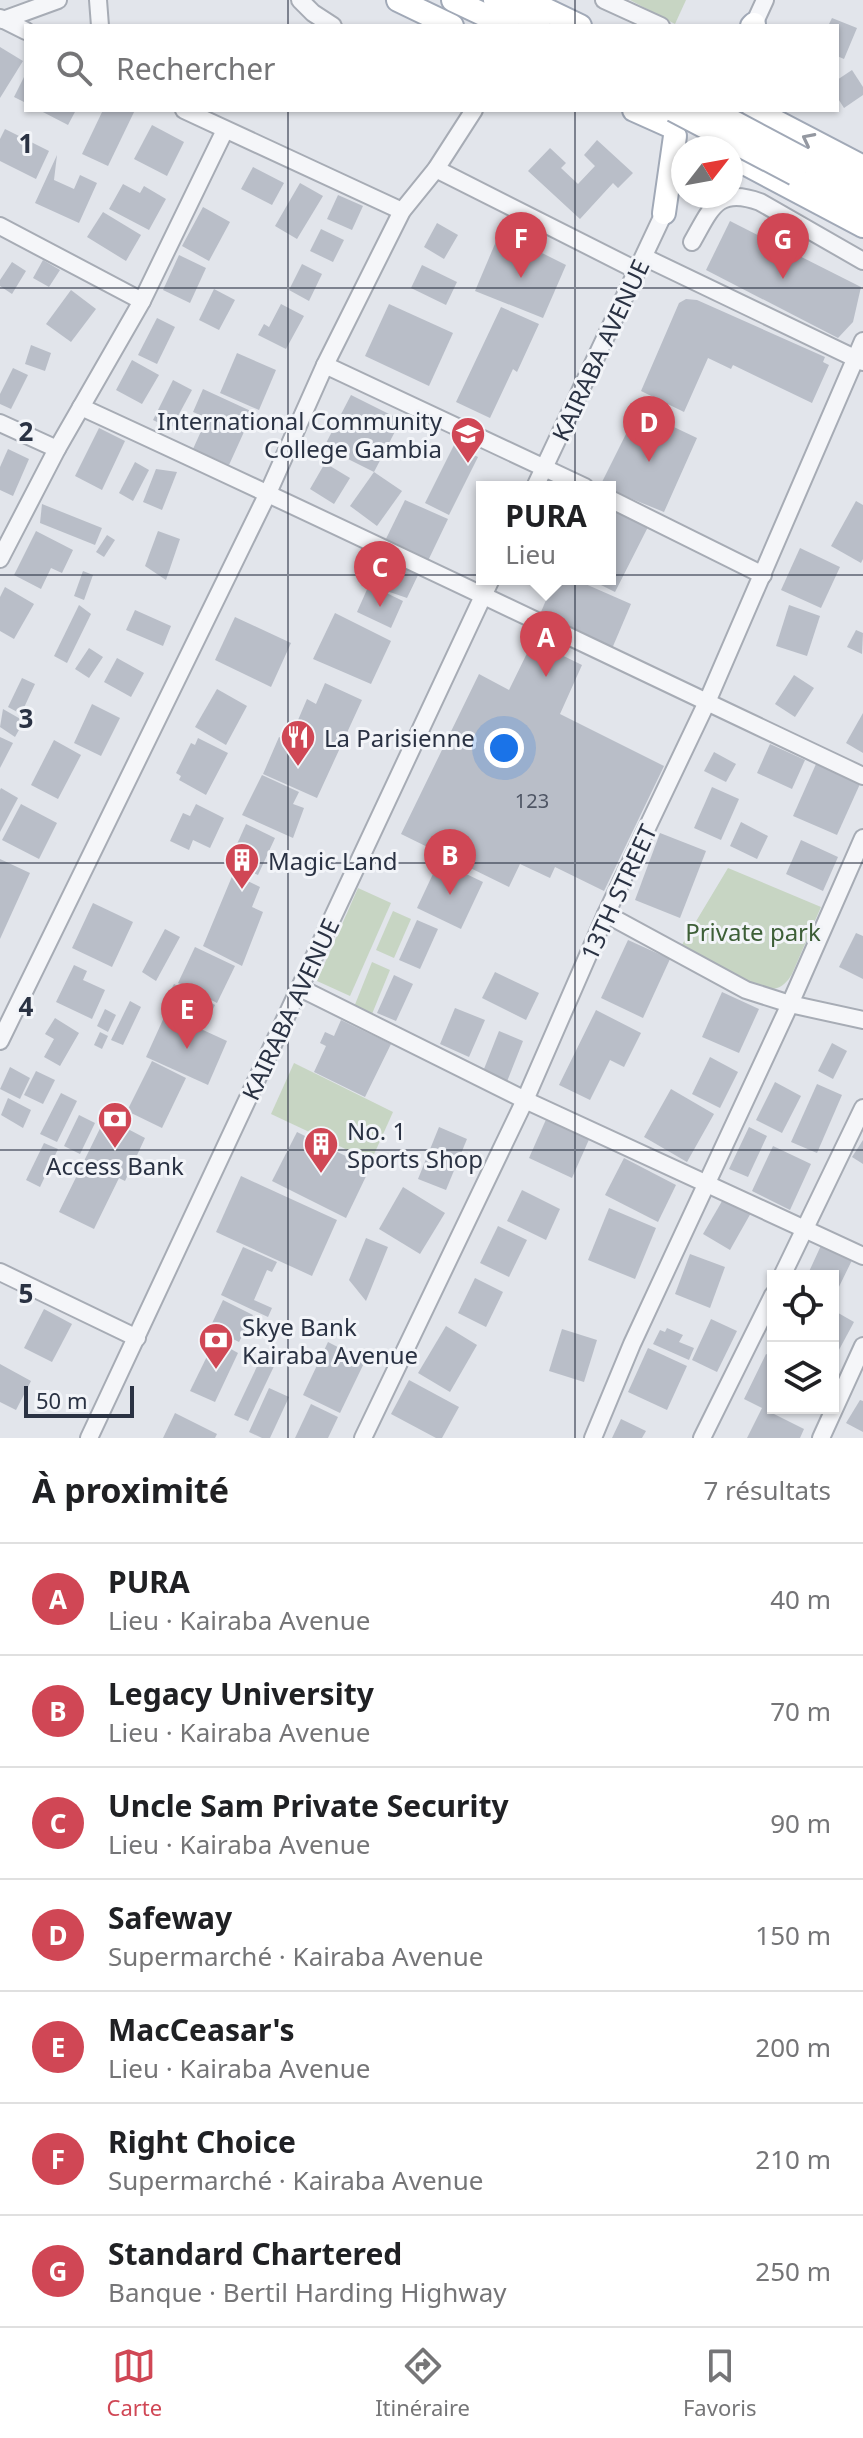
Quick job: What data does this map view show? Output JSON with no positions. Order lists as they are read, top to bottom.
{
  "streets": {
    "street": ["KAIRABA AVENUE", "13TH STREET"]
  },
  "parks": ["Private park"],
  "places": {
    "school or university": ["International Community College Gambia"],
    "restaurant": ["La Parisienne"],
    "building": ["Magic Land", "No. 1 Sports Shop"],
    "bank": ["Access Bank", "Skye Bank Kairaba Avenue"]
  },
  "house_numbers": ["123"],
  "scale_bar": "50 m",
  "north": "top right",
  "page": {
    "search": "Rechercher",
    "pins": [
      "F",
      "G",
      "D",
      "C",
      "A",
      "B",
      "E"
    ],
    "popup": ["PURA", "Lieu"],
    "scale": "50 m",
    "heading": ["À proximité", "7 résultats"],
    "list": [
      {
        "mark": "A",
        "name": "PURA",
        "note": "Lieu · Kairaba Avenue",
        "value": "40 m"
      },
      {
        "mark": "B",
        "name": "Legacy University",
        "note": "Lieu · Kairaba Avenue",
        "value": "70 m"
      },
      {
        "mark": "C",
        "name": "Uncle Sam Private Security",
        "note": "Lieu · Kairaba Avenue",
        "value": "90 m"
      },
      {
        "mark": "D",
        "name": "Safeway",
        "note": "Supermarché · Kairaba Avenue",
        "value": "150 m"
      },
      {
        "mark": "E",
        "name": "MacCeasar's",
        "note": "Lieu · Kairaba Avenue",
        "value": "200 m"
      },
      {
        "mark": "F",
        "name": "Right Choice",
        "note": "Supermarché · Kairaba Avenue",
        "value": "210 m"
      },
      {
        "mark": "G",
        "name": "Standard Chartered",
        "note": "Banque · Bertil Harding Highway",
        "value": "250 m"
      }
    ],
    "nav": ["Carte", "Itinéraire", "Favoris"]
  },
  "grid": {
    "rows": [
      "1",
      "2",
      "3",
      "4",
      "5"
    ]
  }
}
